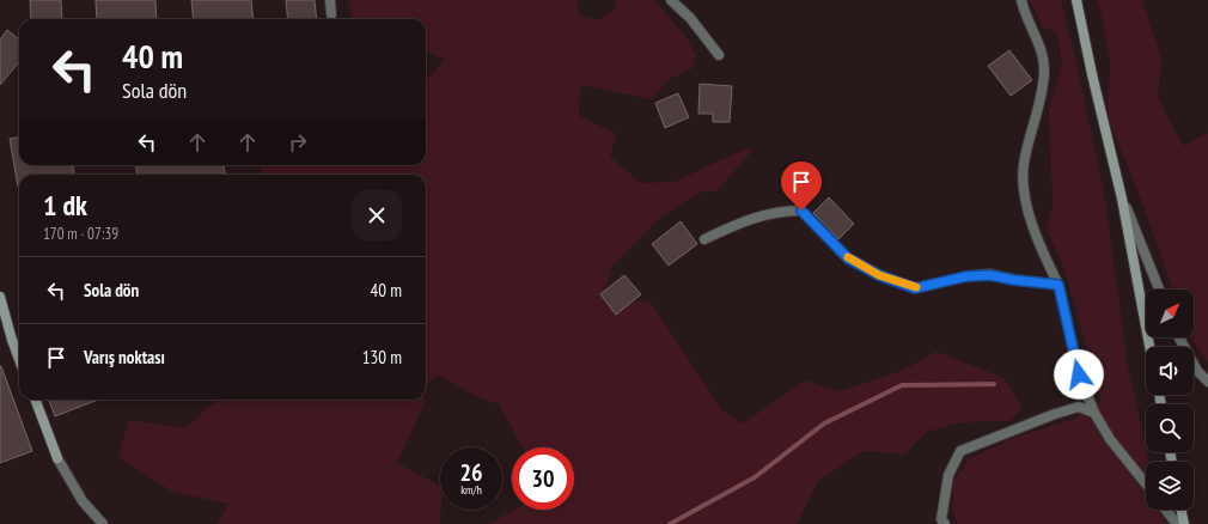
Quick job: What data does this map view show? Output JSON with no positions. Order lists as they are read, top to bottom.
{
  "north": "top right",
  "page": {
    "turn": ["40 m", "Sola dön"],
    "heading": ["1 dk", "170 m · 07:39"],
    "list": [
      {
        "name": "Sola dön",
        "value": "40 m"
      },
      {
        "name": "Varış noktası",
        "value": "130 m"
      }
    ],
    "speed": "26 km/h",
    "limit": "30"
  }
}
